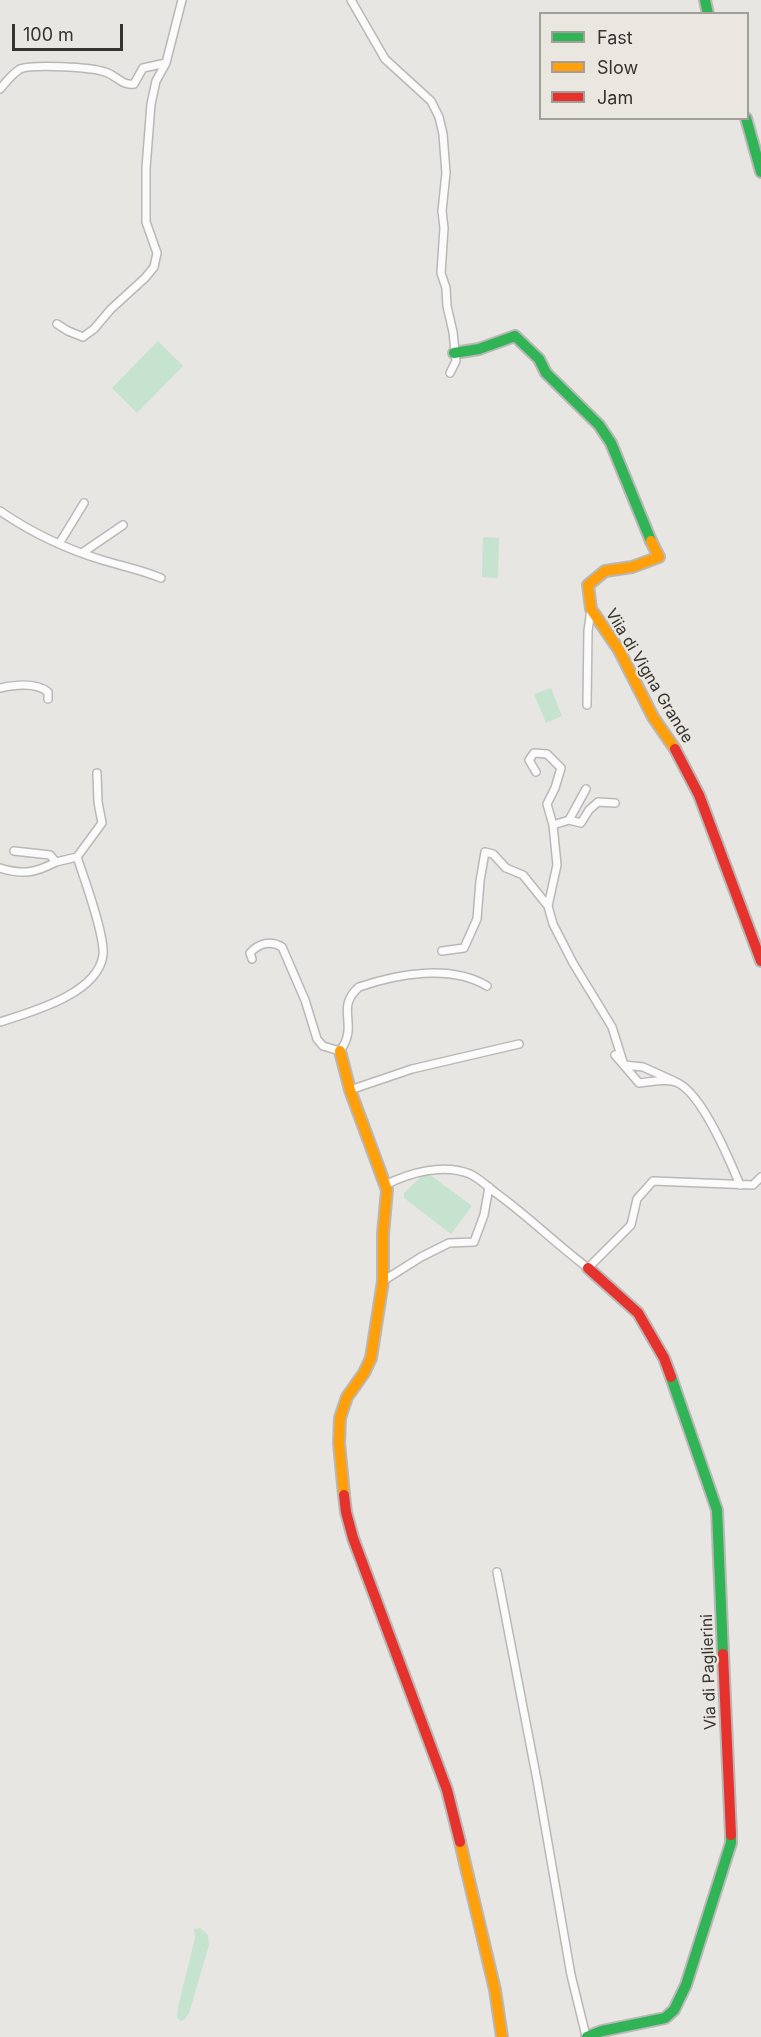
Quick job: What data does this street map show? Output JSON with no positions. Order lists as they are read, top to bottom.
{
  "streets": {
    "street": ["Viia di Vigna Grande", "Via di Paglierini"]
  },
  "legend": ["Fast", "Slow", "Jam"],
  "scale_bar": "100 m"
}
